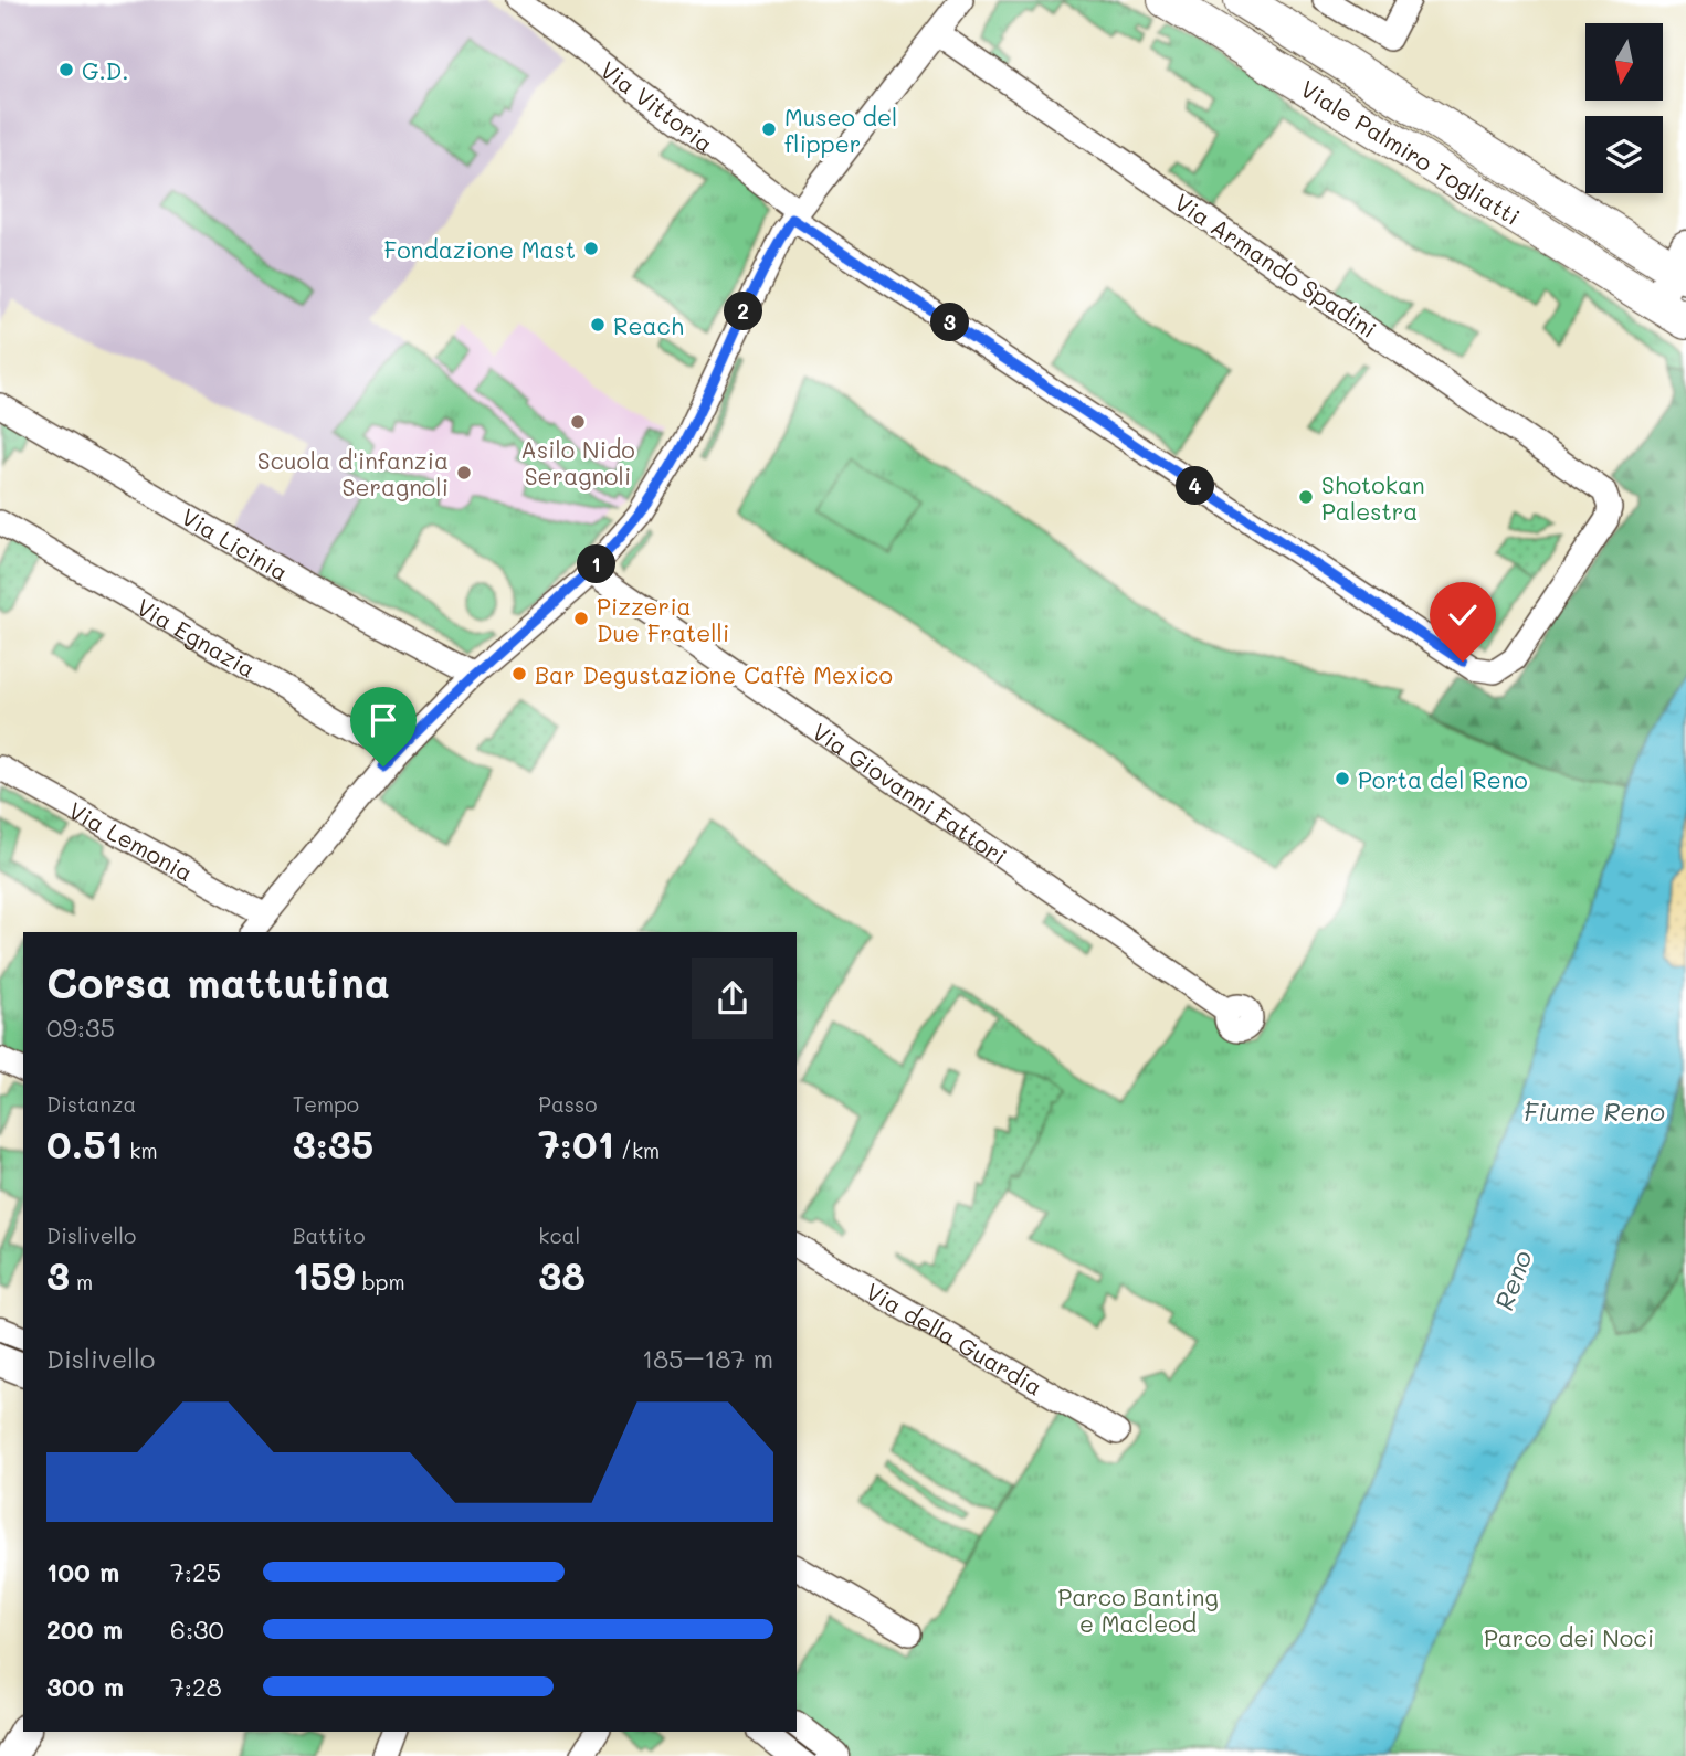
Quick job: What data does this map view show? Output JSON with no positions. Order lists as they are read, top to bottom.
{
  "streets": {
    "main road": ["Viale Palmiro Togliatti"],
    "street": [
      "Via Vittoria",
      "Via Armando Spadini",
      "Via Licinia",
      "Via Egnazia",
      "Via Giovanni Fattori",
      "Via Lemonia",
      "Via della Guardia"
    ]
  },
  "crossings": [
    ["Via Vittoria", "Via Armando Spadini"]
  ],
  "water": ["Fiume Reno", "Reno"],
  "parks": ["Parco Banting e Macleod", "Parco dei Noci"],
  "places": [
    "G.D.",
    "Museo del flipper",
    "Fondazione Mast",
    "Reach",
    "Asilo Nido Seragnoli",
    "Scuola d'infanzia Seragnoli",
    "Shotokan Palestra",
    "Pizzeria Due Fratelli",
    "Bar Degustazione Caffè Mexico",
    "Porta del Reno"
  ],
  "north": "bottom",
  "page": {
    "pins": [
      "2",
      "3",
      "4",
      "1"
    ],
    "heading": ["Corsa mattutina", "09:35"],
    "stats": [
      ["Distanza", "0.51 km"],
      ["Tempo", "3:35"],
      ["Passo", "7:01 /km"],
      ["Dislivello", "3 m"],
      ["Battito", "159 bpm"],
      ["kcal", "38"]
    ],
    "chart": ["Dislivello", "185–187 m"],
    "list": [
      {
        "name": "100 m",
        "note": "7:25"
      },
      {
        "name": "200 m",
        "note": "6:30"
      },
      {
        "name": "300 m",
        "note": "7:28"
      }
    ]
  }
}
